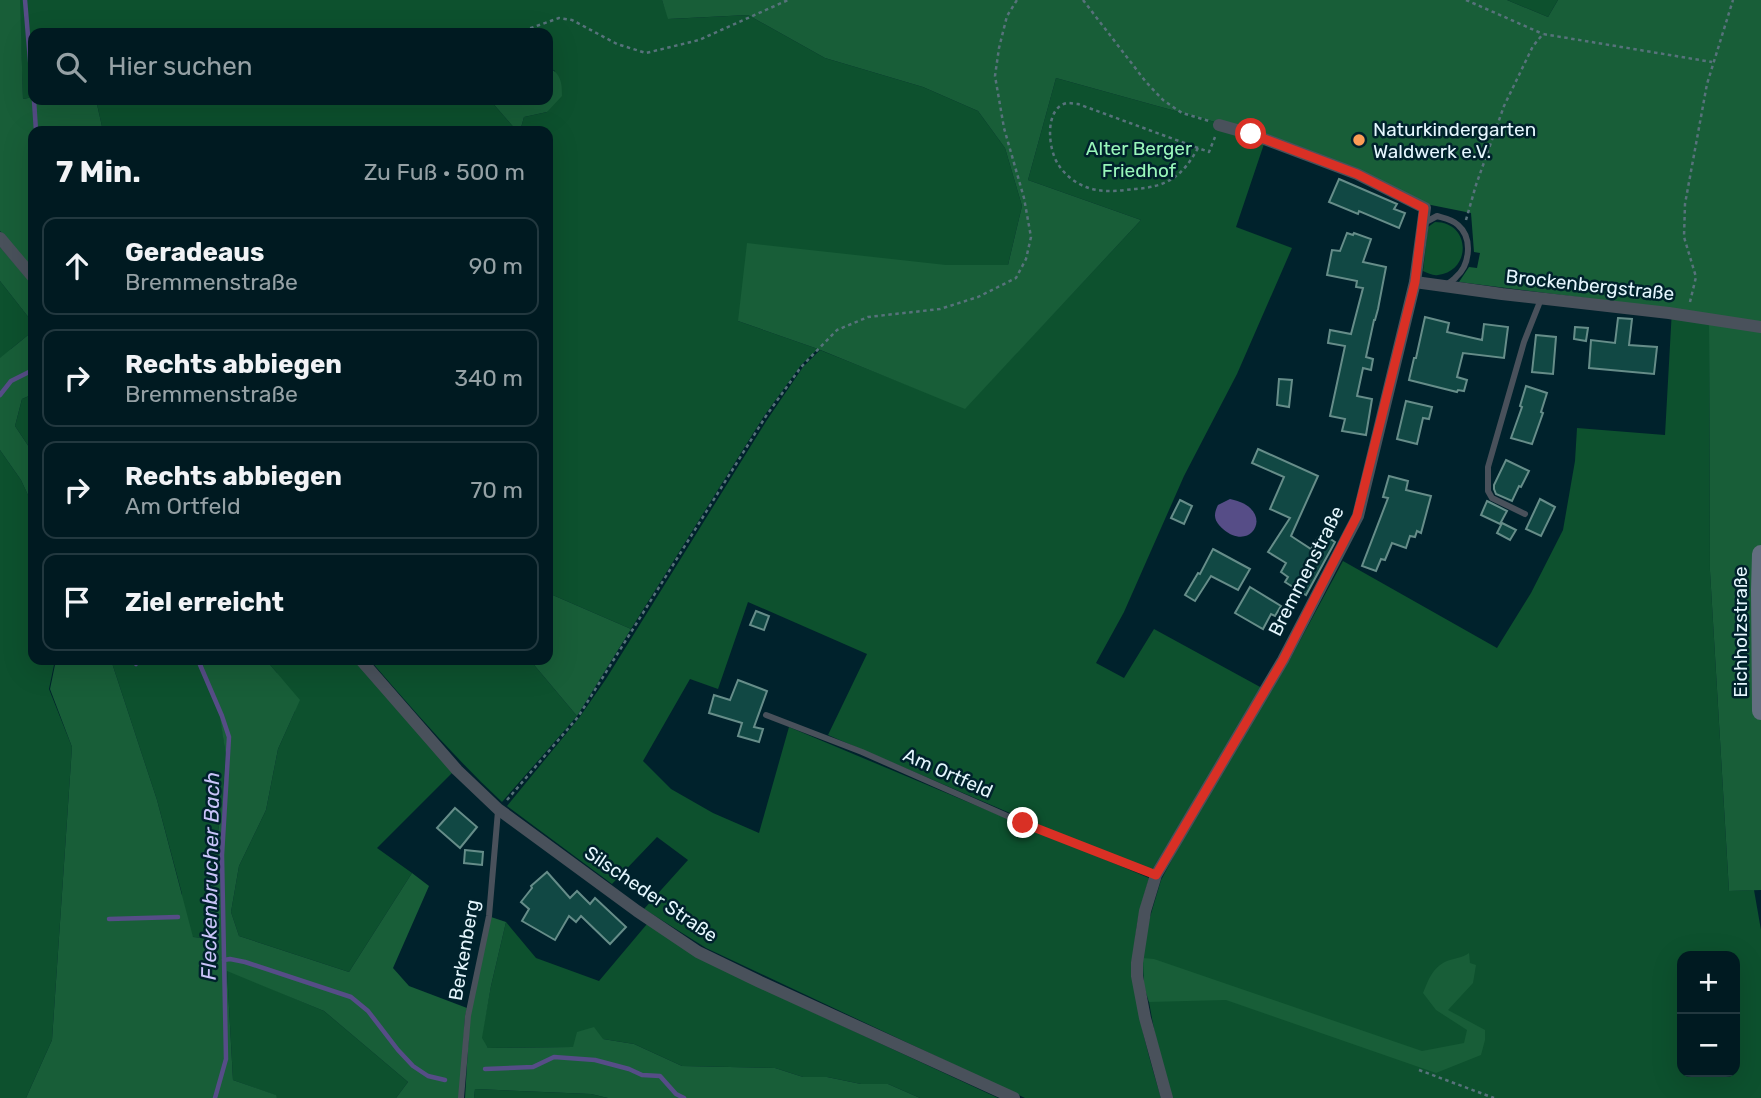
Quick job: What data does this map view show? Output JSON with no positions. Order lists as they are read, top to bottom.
{
  "streets": {
    "main road": ["Eichholzstraße"],
    "street": ["Brockenbergstraße", "Bremmenstraße", "Silscheder Straße"],
    "lane": ["Am Ortfeld", "Berkenberg"]
  },
  "crossings": [
    ["Brockenbergstraße", "Bremmenstraße"],
    ["Bremmenstraße", "Am Ortfeld"],
    ["Silscheder Straße", "Berkenberg"]
  ],
  "water": ["Fleckenbrucher Bach"],
  "parks": ["Alter Berger Friedhof"],
  "places": ["Naturkindergarten Waldwerk e.V."],
  "page": {
    "search": "Hier suchen",
    "heading": ["7 Min.", "Zu Fuß · 500 m"],
    "list": [
      ["Geradeaus", "Bremmenstraße", "90 m"],
      ["Rechts abbiegen", "Bremmenstraße", "340 m"],
      ["Rechts abbiegen", "Am Ortfeld", "70 m"],
      "Ziel erreicht"
    ],
    "map_buttons": ["+", "−"]
  }
}
